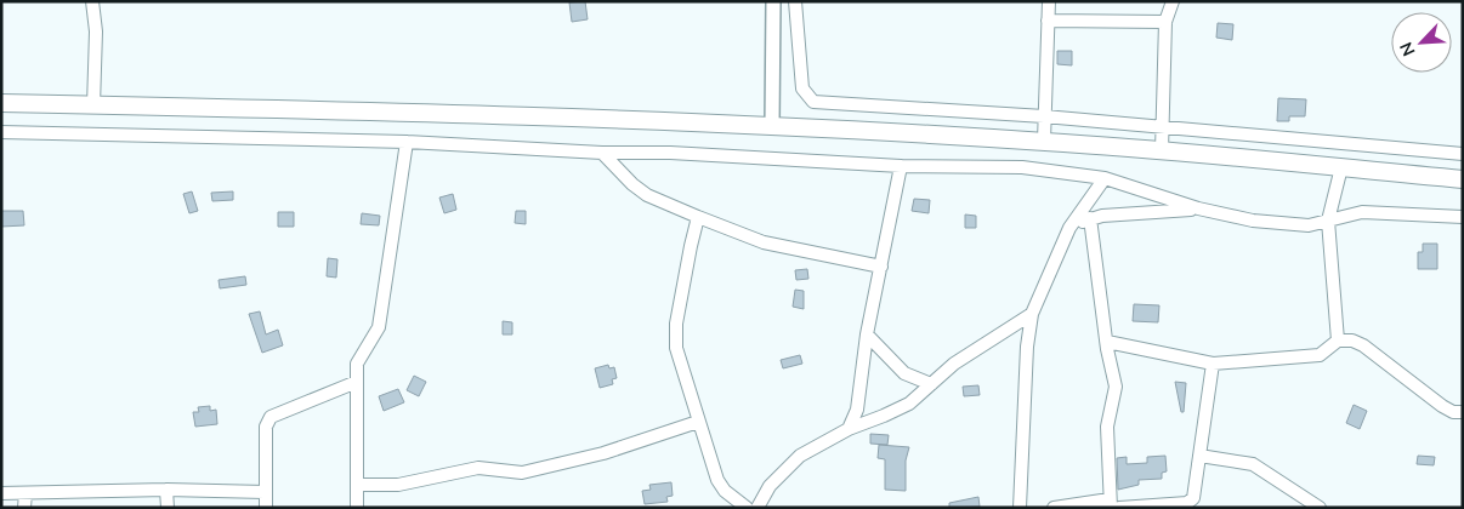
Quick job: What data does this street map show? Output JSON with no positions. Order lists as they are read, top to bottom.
{
  "north": "bottom left"
}
